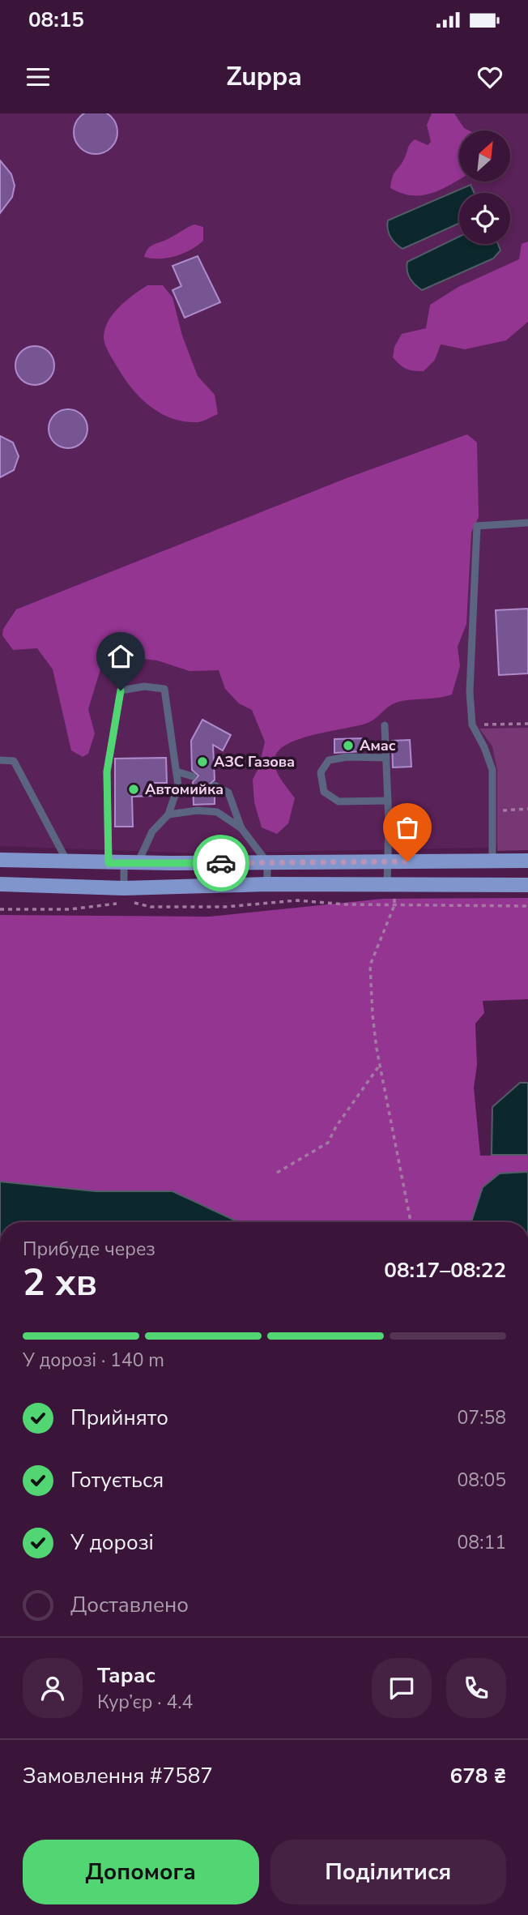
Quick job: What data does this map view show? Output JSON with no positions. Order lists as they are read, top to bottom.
{
  "places": ["Амас", "АЗС Газова", "Автомийка"],
  "north": "top right",
  "page": {
    "status": "08:15",
    "header": "Zuppa",
    "heading": ["2 хв", "Прибуде через", "08:17–08:22"],
    "panel": [
      "Тарас",
      "Кур’єр · 4.4",
      "Замовлення #7587",
      "678 ₴"
    ],
    "bar": "У дорозі · 140 m",
    "list": [
      ["Прийнято", "07:58"],
      ["Готується", "08:05"],
      ["У дорозі", "08:11"],
      "Доставлено"
    ],
    "buttons": ["Допомога", "Поділитися"]
  }
}
